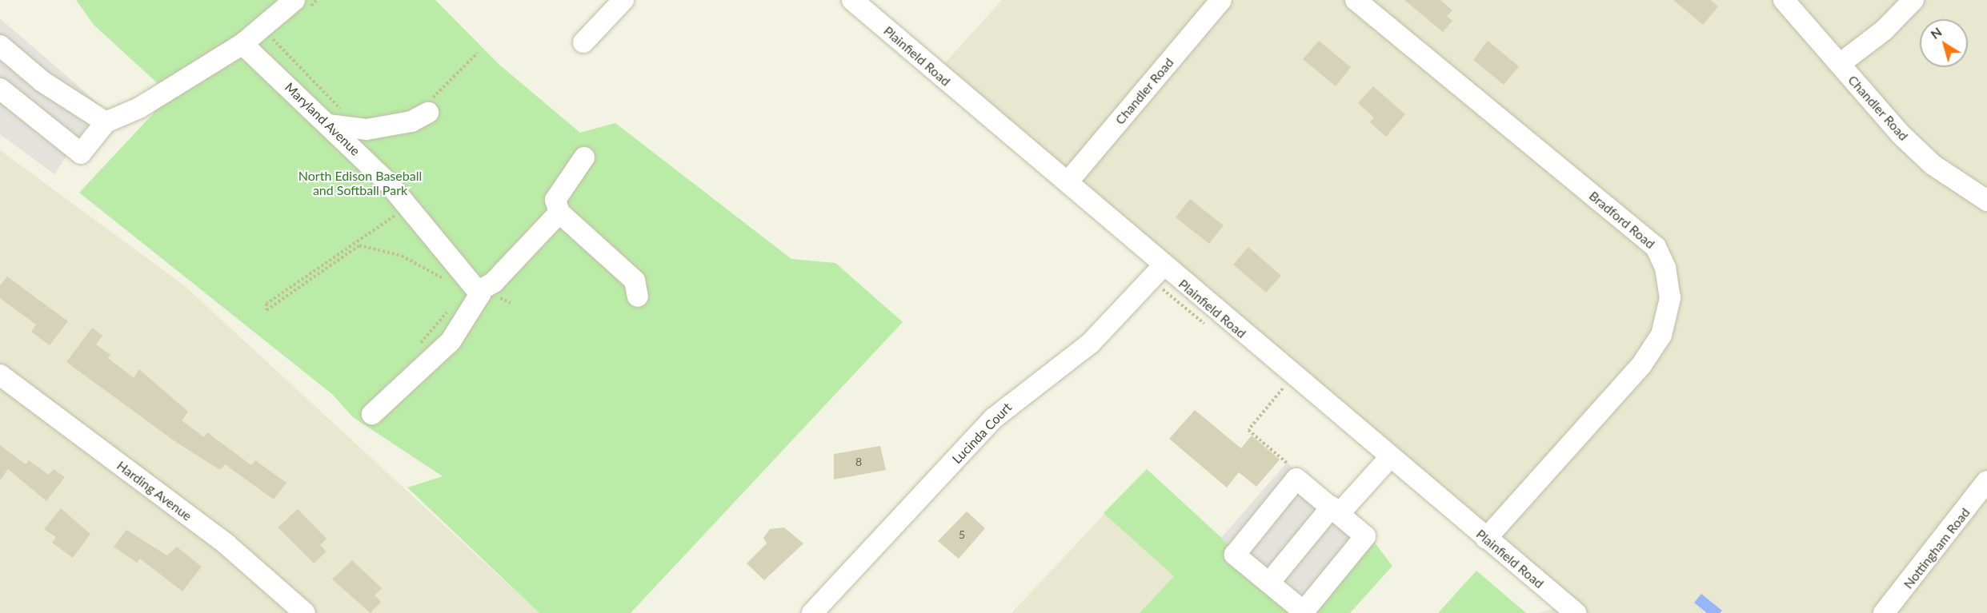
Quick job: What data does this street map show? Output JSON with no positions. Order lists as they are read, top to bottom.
{
  "streets": {
    "street": [
      "Plainfield Road",
      "Chandler Road",
      "Maryland Avenue",
      "Bradford Road",
      "Lucinda Court",
      "Harding Avenue",
      "Nottingham Road"
    ]
  },
  "crossings": [
    ["Plainfield Road", "Chandler Road"],
    ["Plainfield Road", "Bradford Road"],
    ["Plainfield Road", "Lucinda Court"]
  ],
  "parks": ["North Edison Baseball and Softball Park"],
  "house_numbers": ["8", "5"],
  "north": "top left"
}
